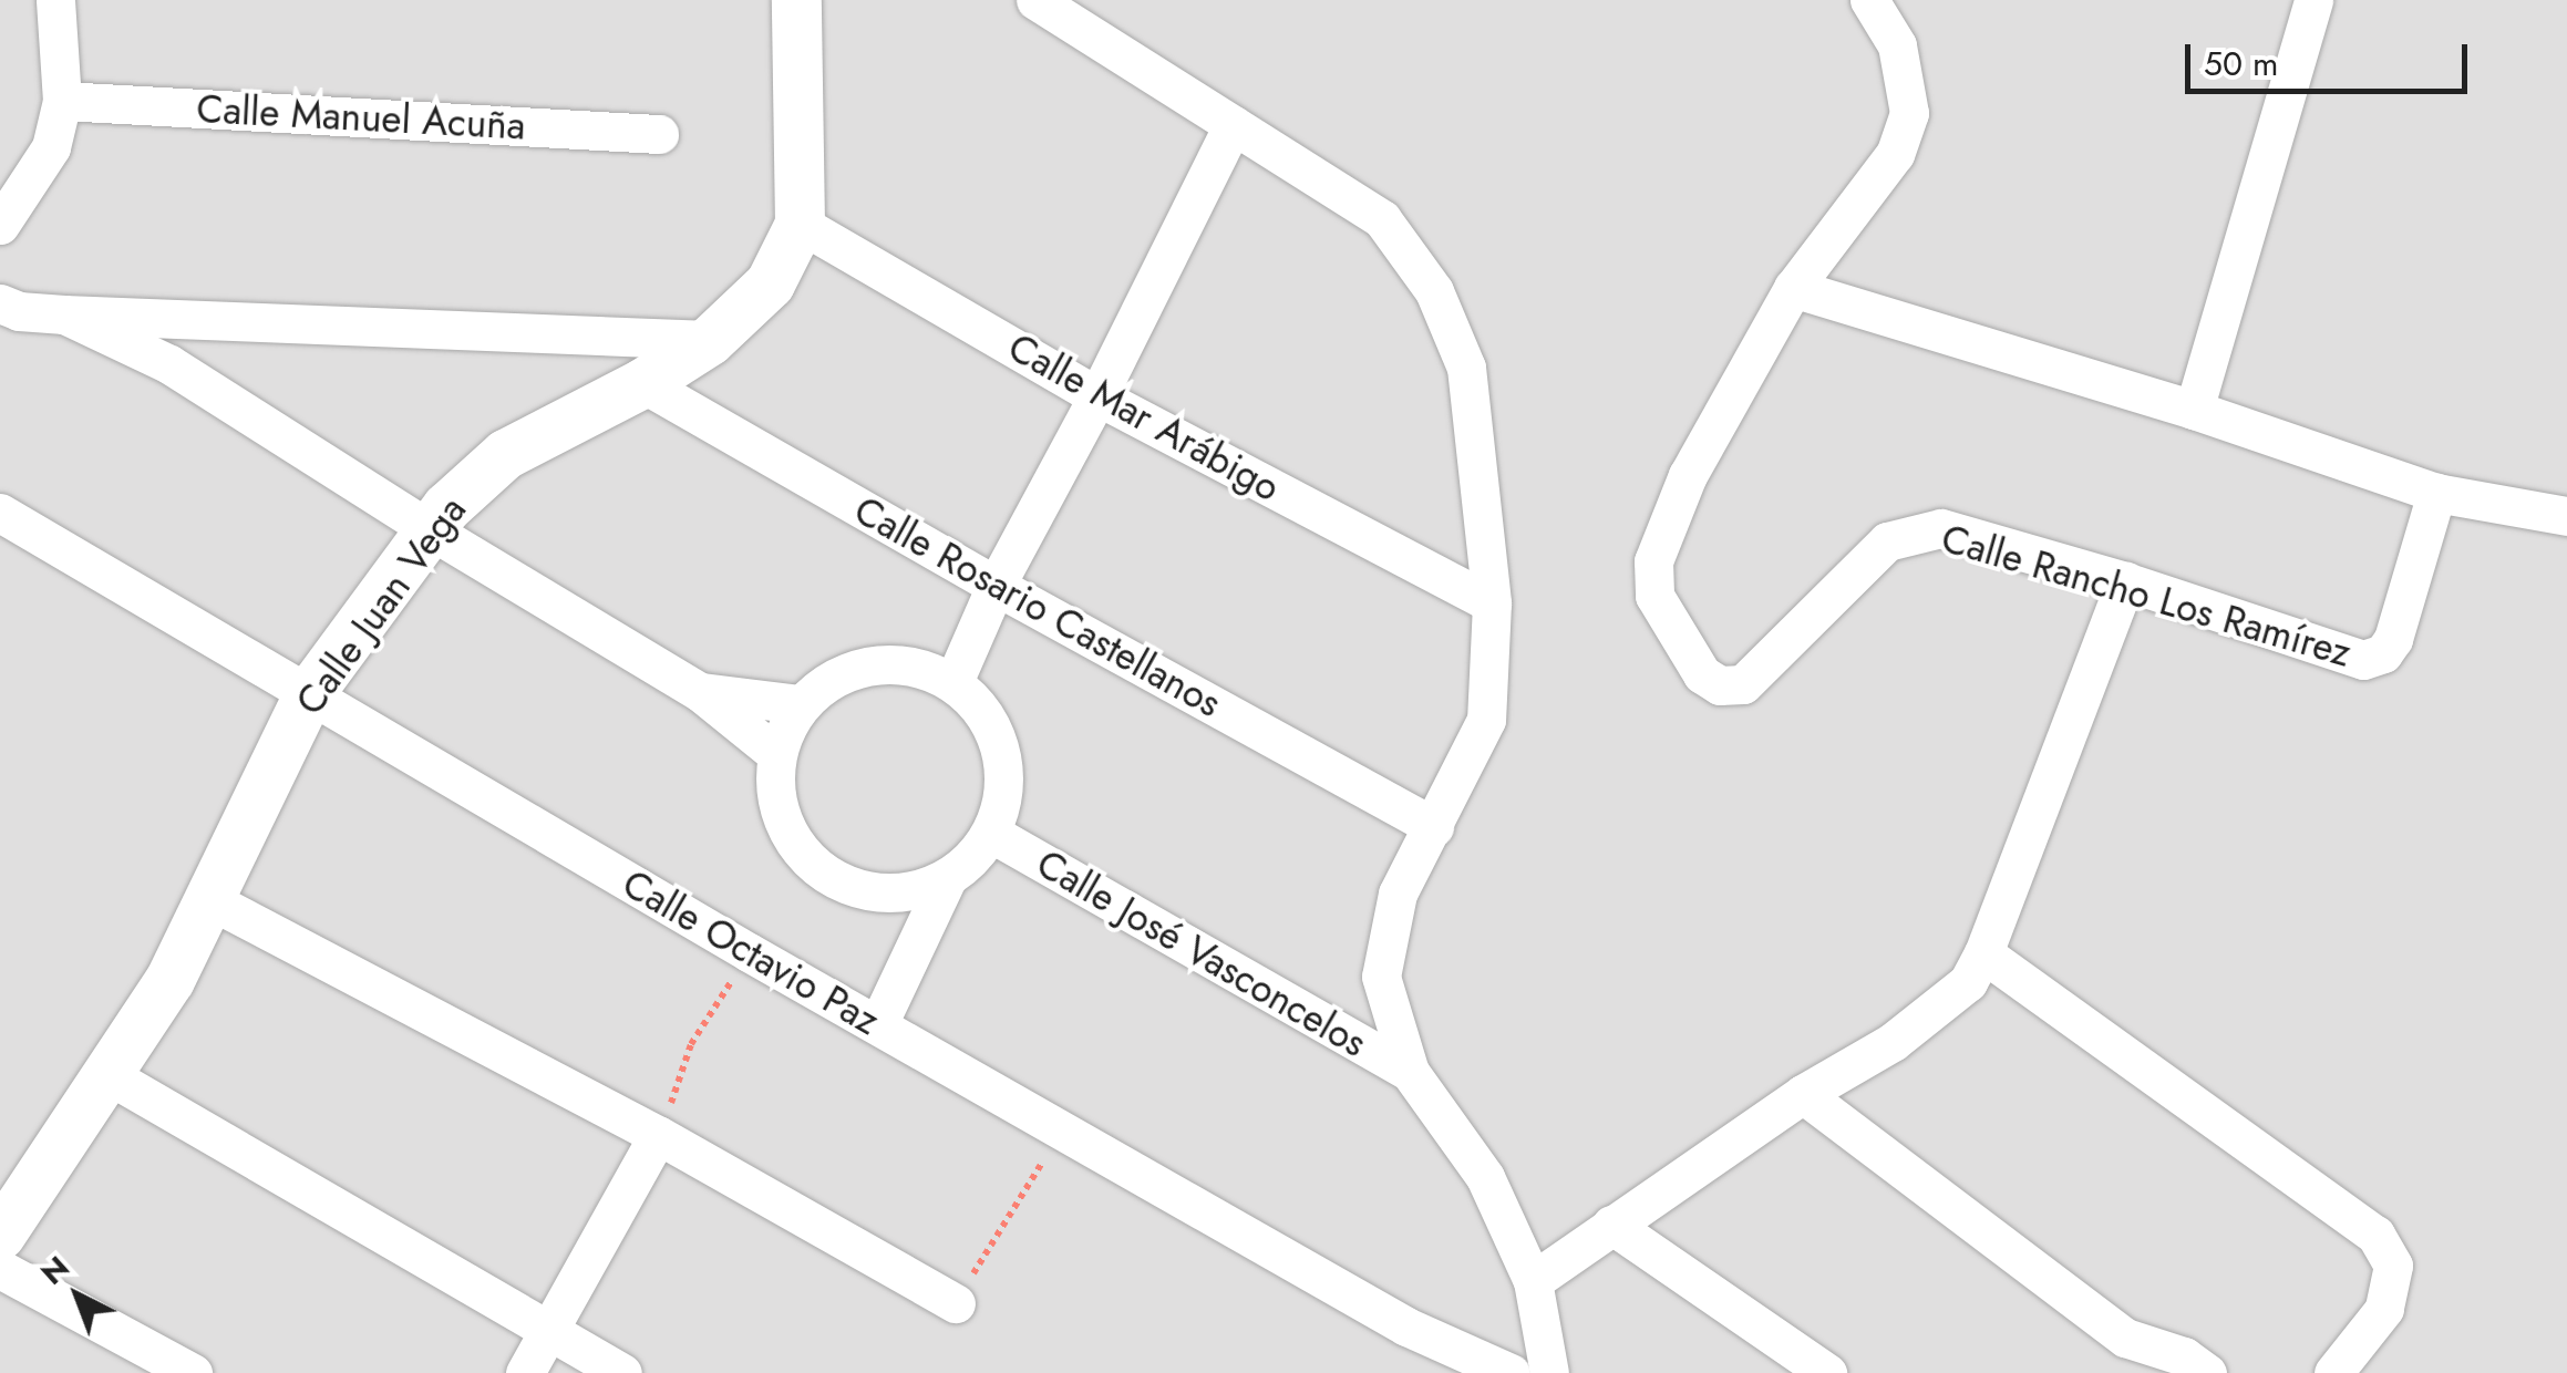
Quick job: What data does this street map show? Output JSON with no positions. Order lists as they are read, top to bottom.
{
  "streets": {
    "street": [
      "Calle Manuel Acuña",
      "Calle Mar Arábigo",
      "Calle Rancho Los Ramírez",
      "Calle Juan Vega",
      "Calle Rosario Castellanos",
      "Calle Octavio Paz",
      "Calle José Vasconcelos"
    ]
  },
  "crossings": [
    ["Calle Mar Arábigo", "Calle Juan Vega"],
    ["Calle Juan Vega", "Calle Rosario Castellanos"],
    ["Calle Juan Vega", "Calle Octavio Paz"]
  ],
  "scale_bar": "50 m",
  "north": "top left"
}
